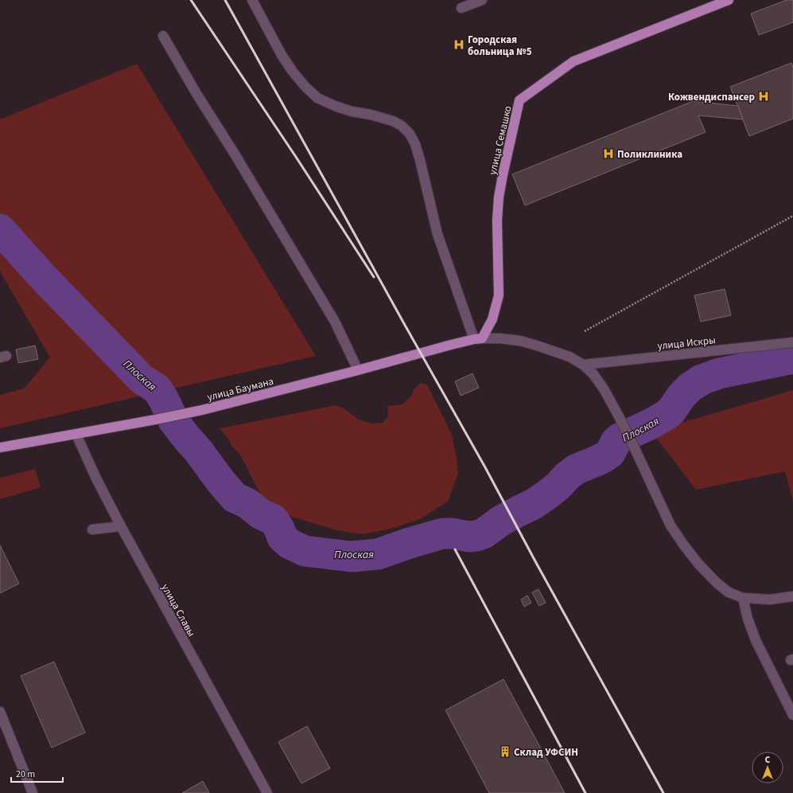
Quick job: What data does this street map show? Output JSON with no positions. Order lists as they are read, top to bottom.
{
  "streets": {
    "main road": ["улица Семашко", "улица Баумана"],
    "street": ["улица Искры", "улица Славы"]
  },
  "crossings": [
    ["улица Семашко", "улица Баумана"],
    ["улица Баумана", "улица Славы"]
  ],
  "water": ["Плоская"],
  "places": {
    "hospital": ["Городская больница №5", "Кожвендиспансер", "Поликлиника"],
    "building": ["Склад УФСИН"]
  },
  "scale_bar": "20 m",
  "north": "top"
}
